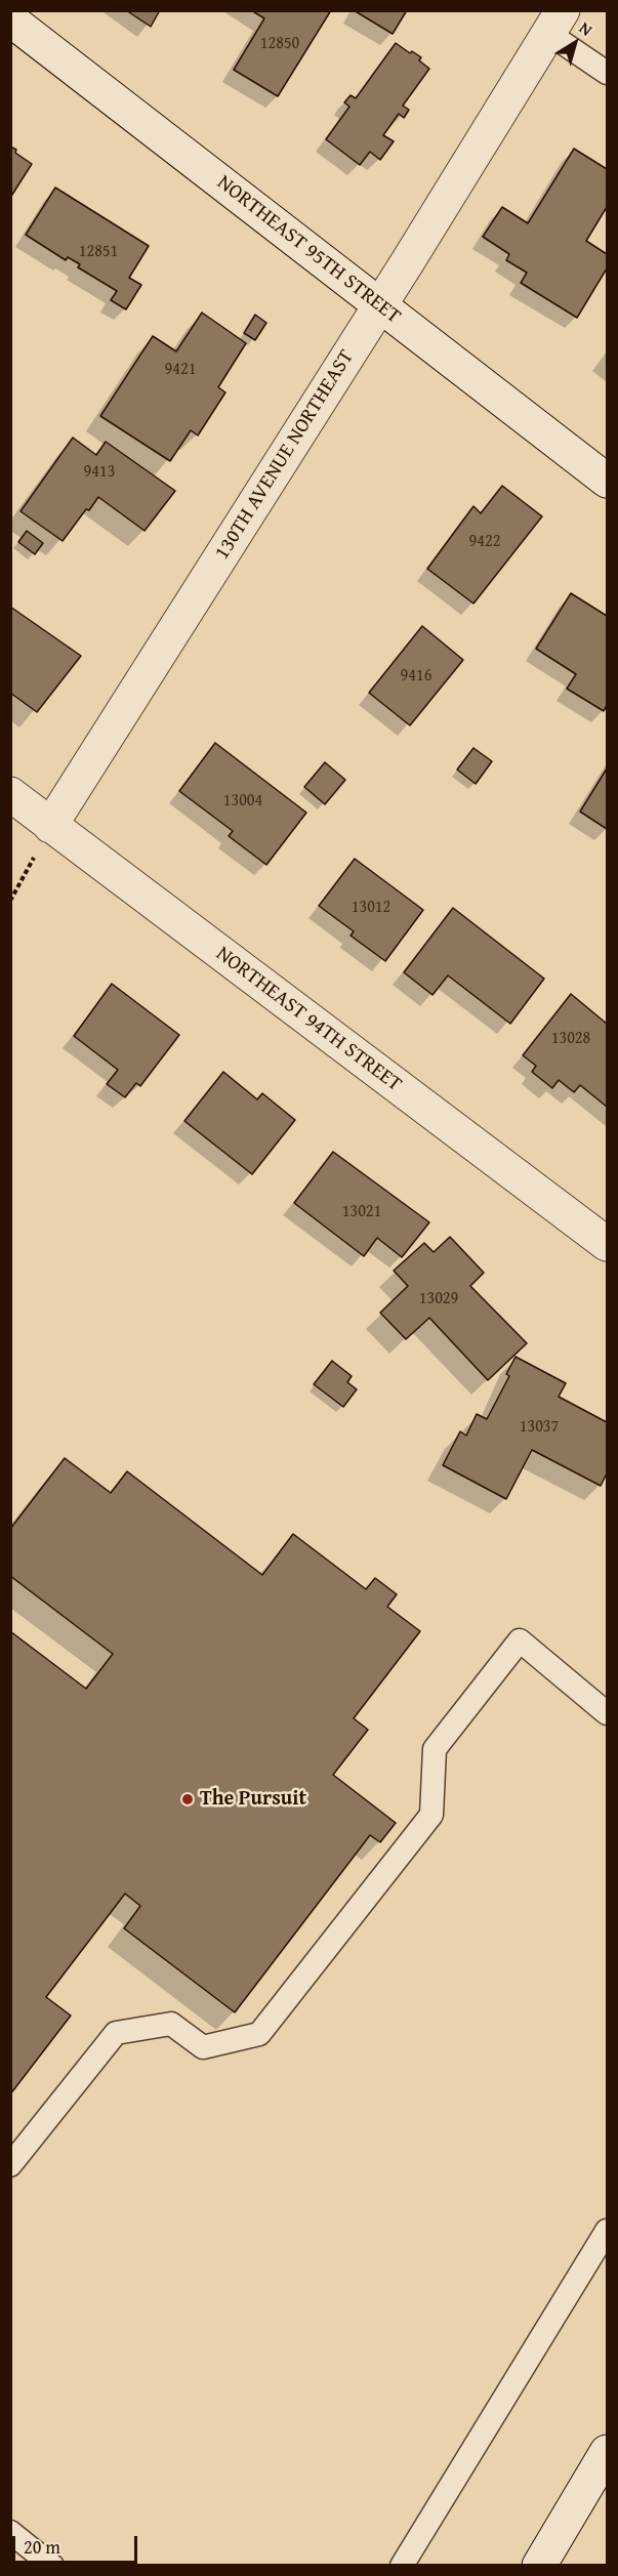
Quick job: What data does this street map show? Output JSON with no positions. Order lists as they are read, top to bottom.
{
  "streets": {
    "street": ["NORTHEAST 95TH STREET", "130TH AVENUE NORTHEAST", "NORTHEAST 94TH STREET"]
  },
  "crossings": [
    ["NORTHEAST 95TH STREET", "130TH AVENUE NORTHEAST"],
    ["130TH AVENUE NORTHEAST", "NORTHEAST 94TH STREET"]
  ],
  "places": ["The Pursuit"],
  "house_numbers": [
    "12850",
    "12851",
    "9421",
    "9413",
    "9422",
    "9416",
    "13004",
    "13012",
    "13028",
    "13021",
    "13029",
    "13037"
  ],
  "scale_bar": "20 m",
  "north": "top right"
}
